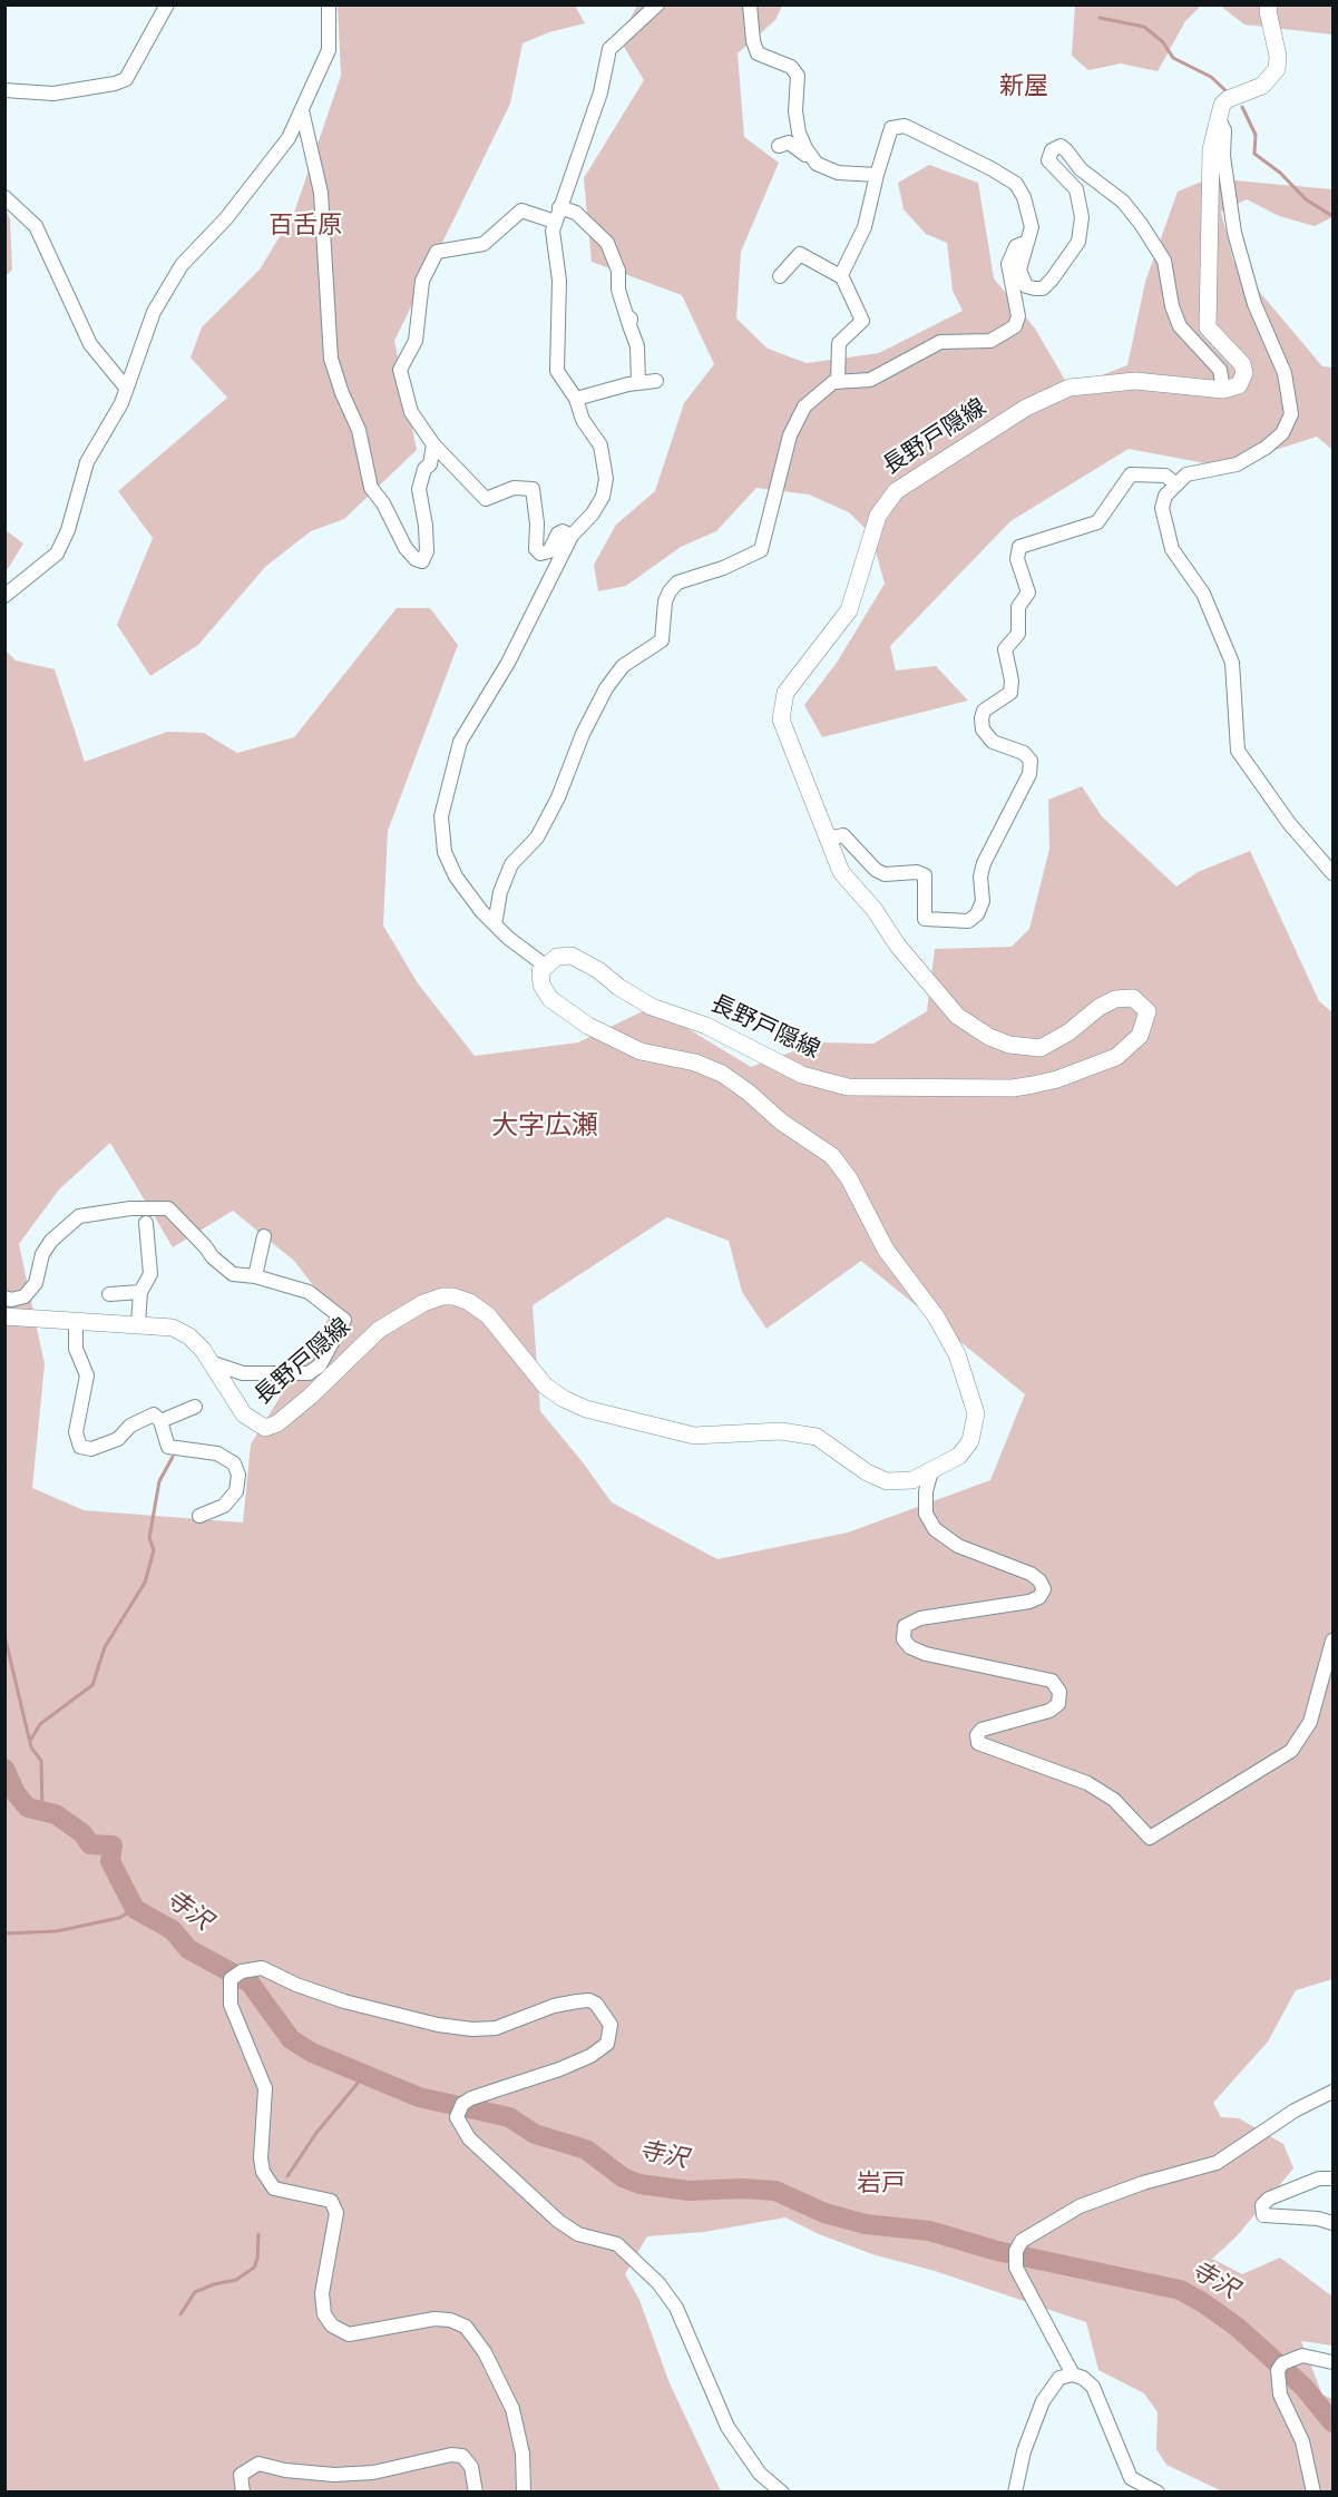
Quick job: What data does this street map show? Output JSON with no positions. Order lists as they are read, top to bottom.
{
  "streets": {
    "main road": ["長野戸隠線"]
  },
  "districts": [
    "新屋",
    "百舌原",
    "大字広瀬",
    "岩戸"
  ],
  "water": ["寺沢"]
}
